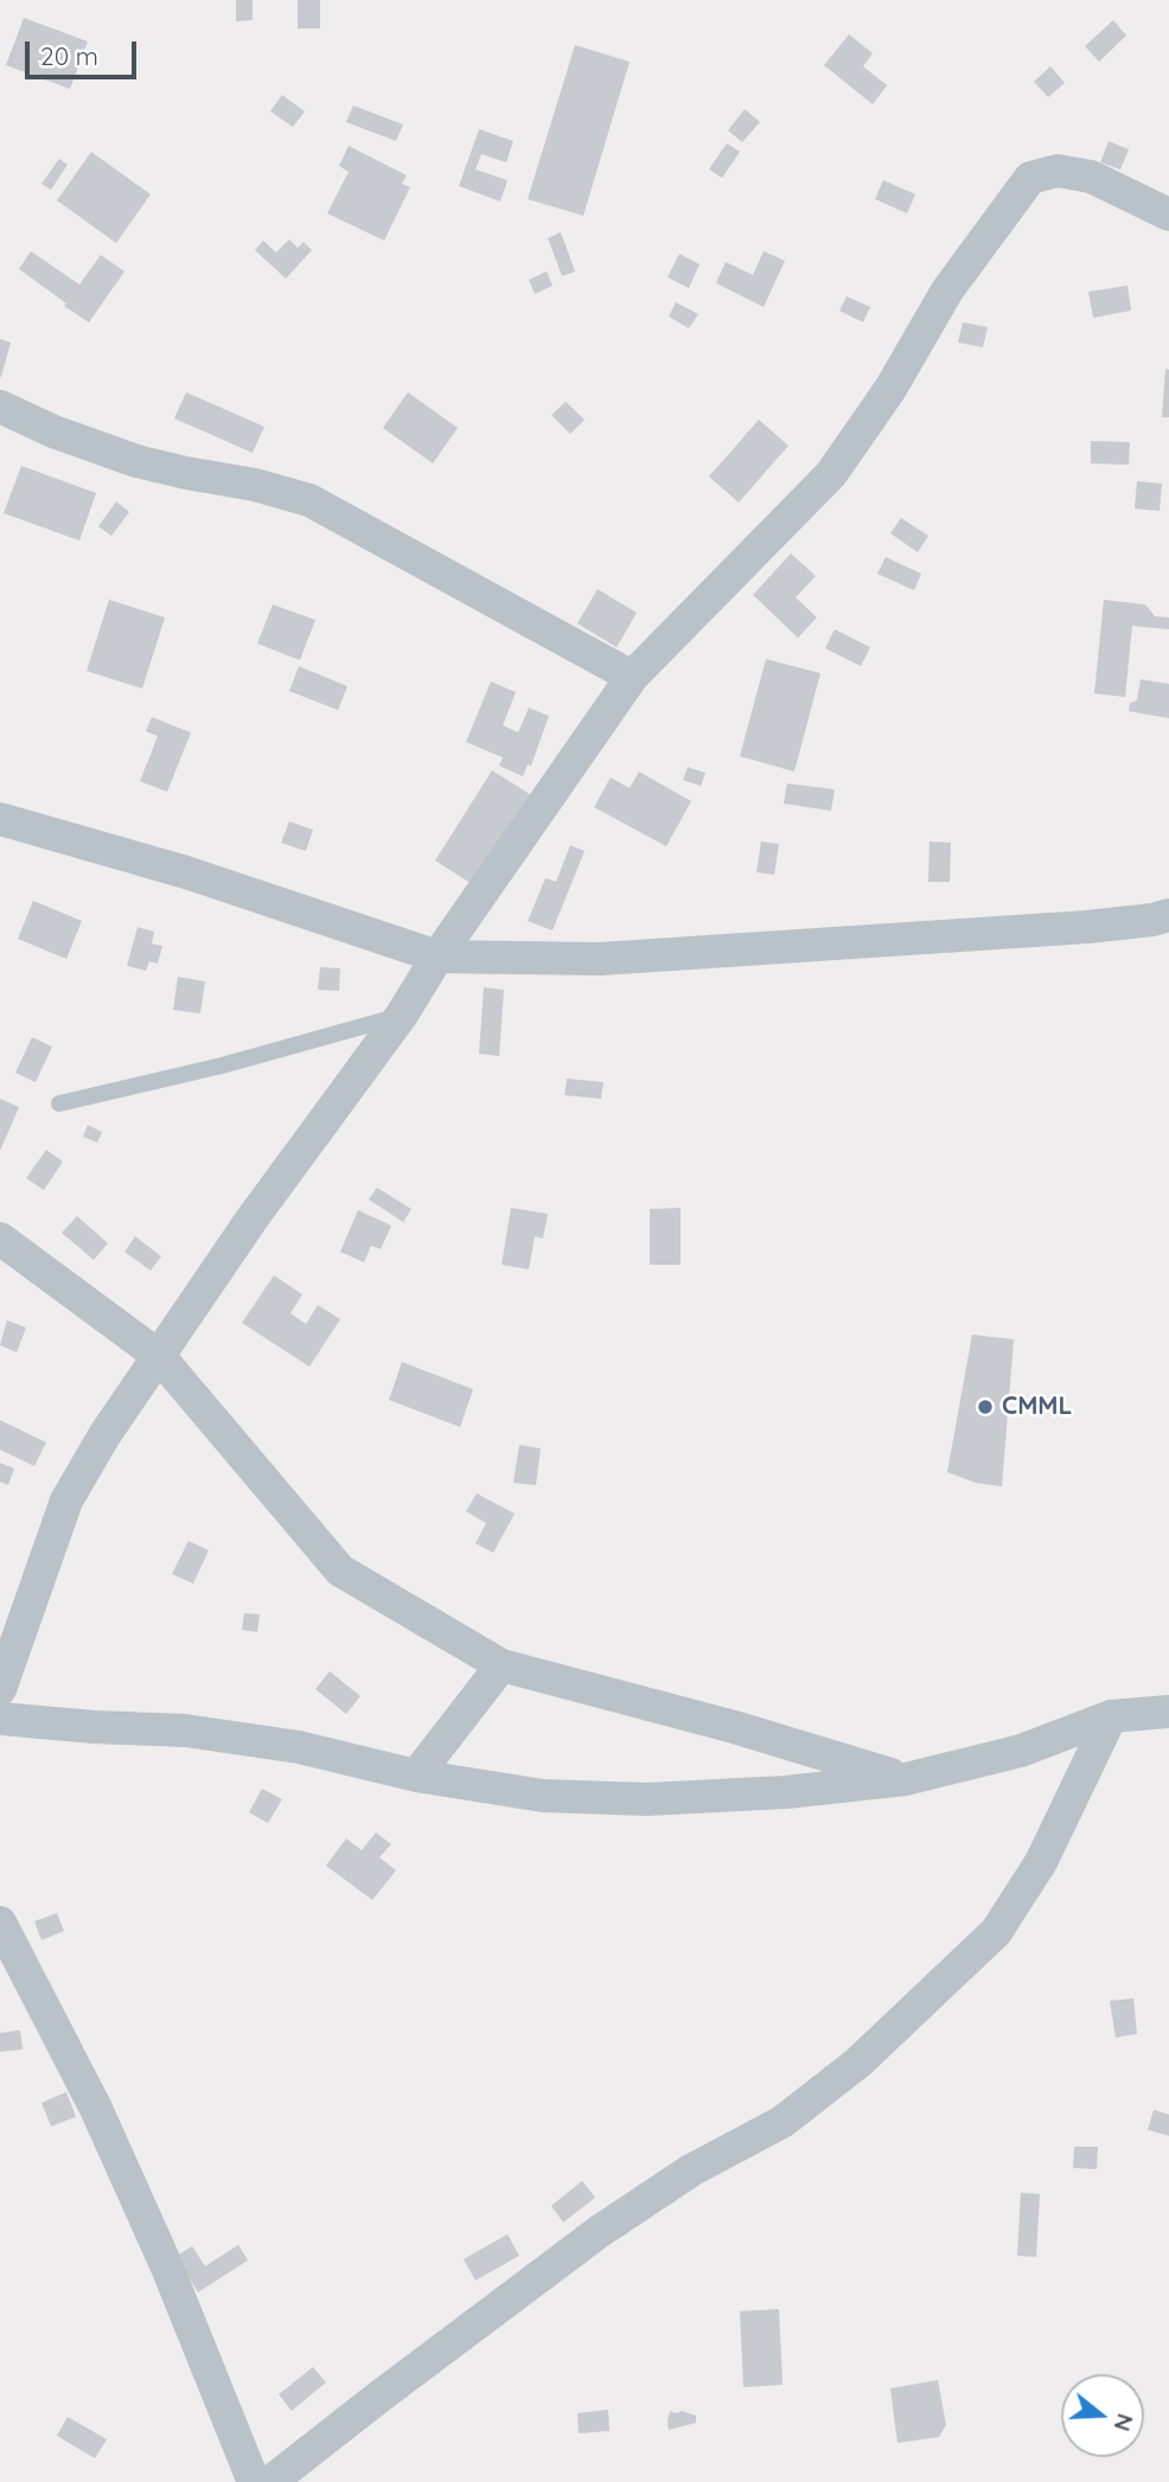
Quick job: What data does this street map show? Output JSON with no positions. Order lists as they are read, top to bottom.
{
  "places": ["CMML"],
  "scale_bar": "20 m",
  "north": "right"
}
